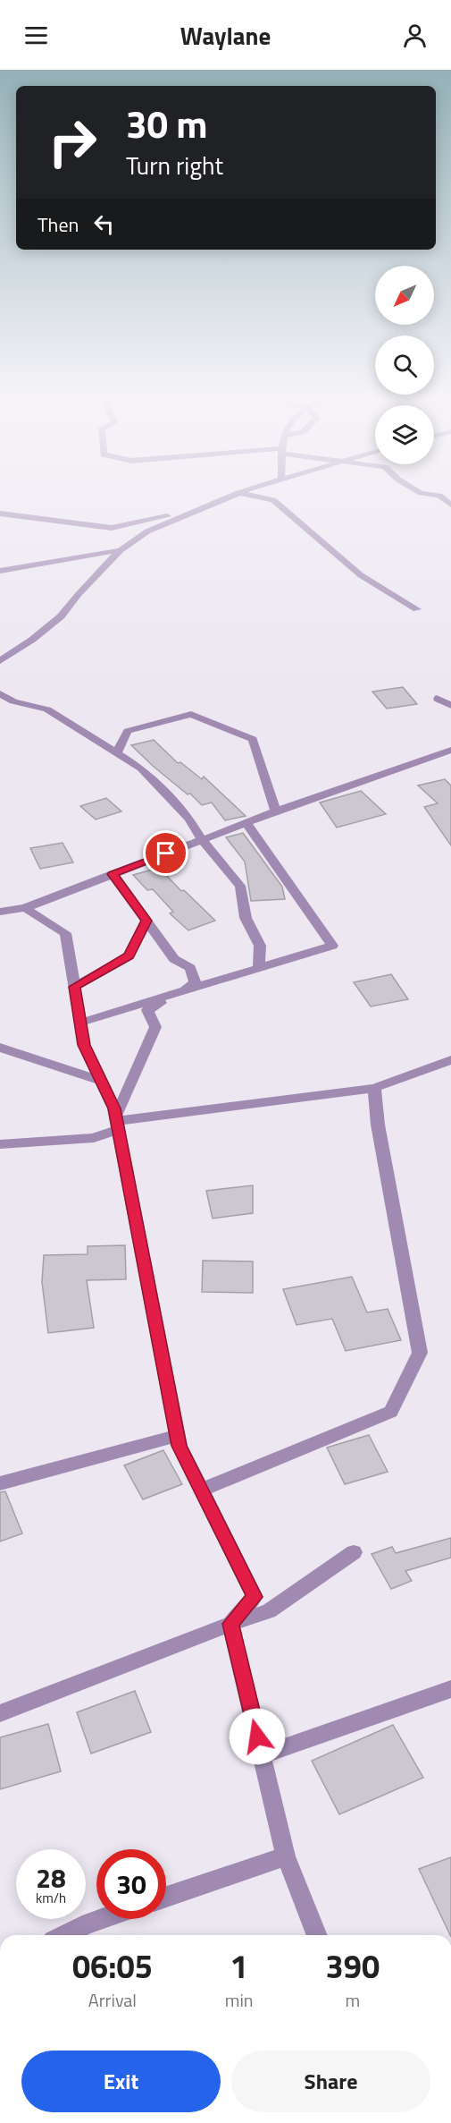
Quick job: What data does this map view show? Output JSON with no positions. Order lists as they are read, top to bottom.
{
  "north": "bottom left",
  "page": {
    "header": "Waylane",
    "turn": ["30 m", "Turn right"],
    "then": "Then",
    "speed": "28 km/h",
    "limit": "30",
    "eta": [
      "06:05",
      "Arrival",
      "1",
      "min",
      "390",
      "m"
    ],
    "buttons": ["Exit", "Share"]
  }
}
